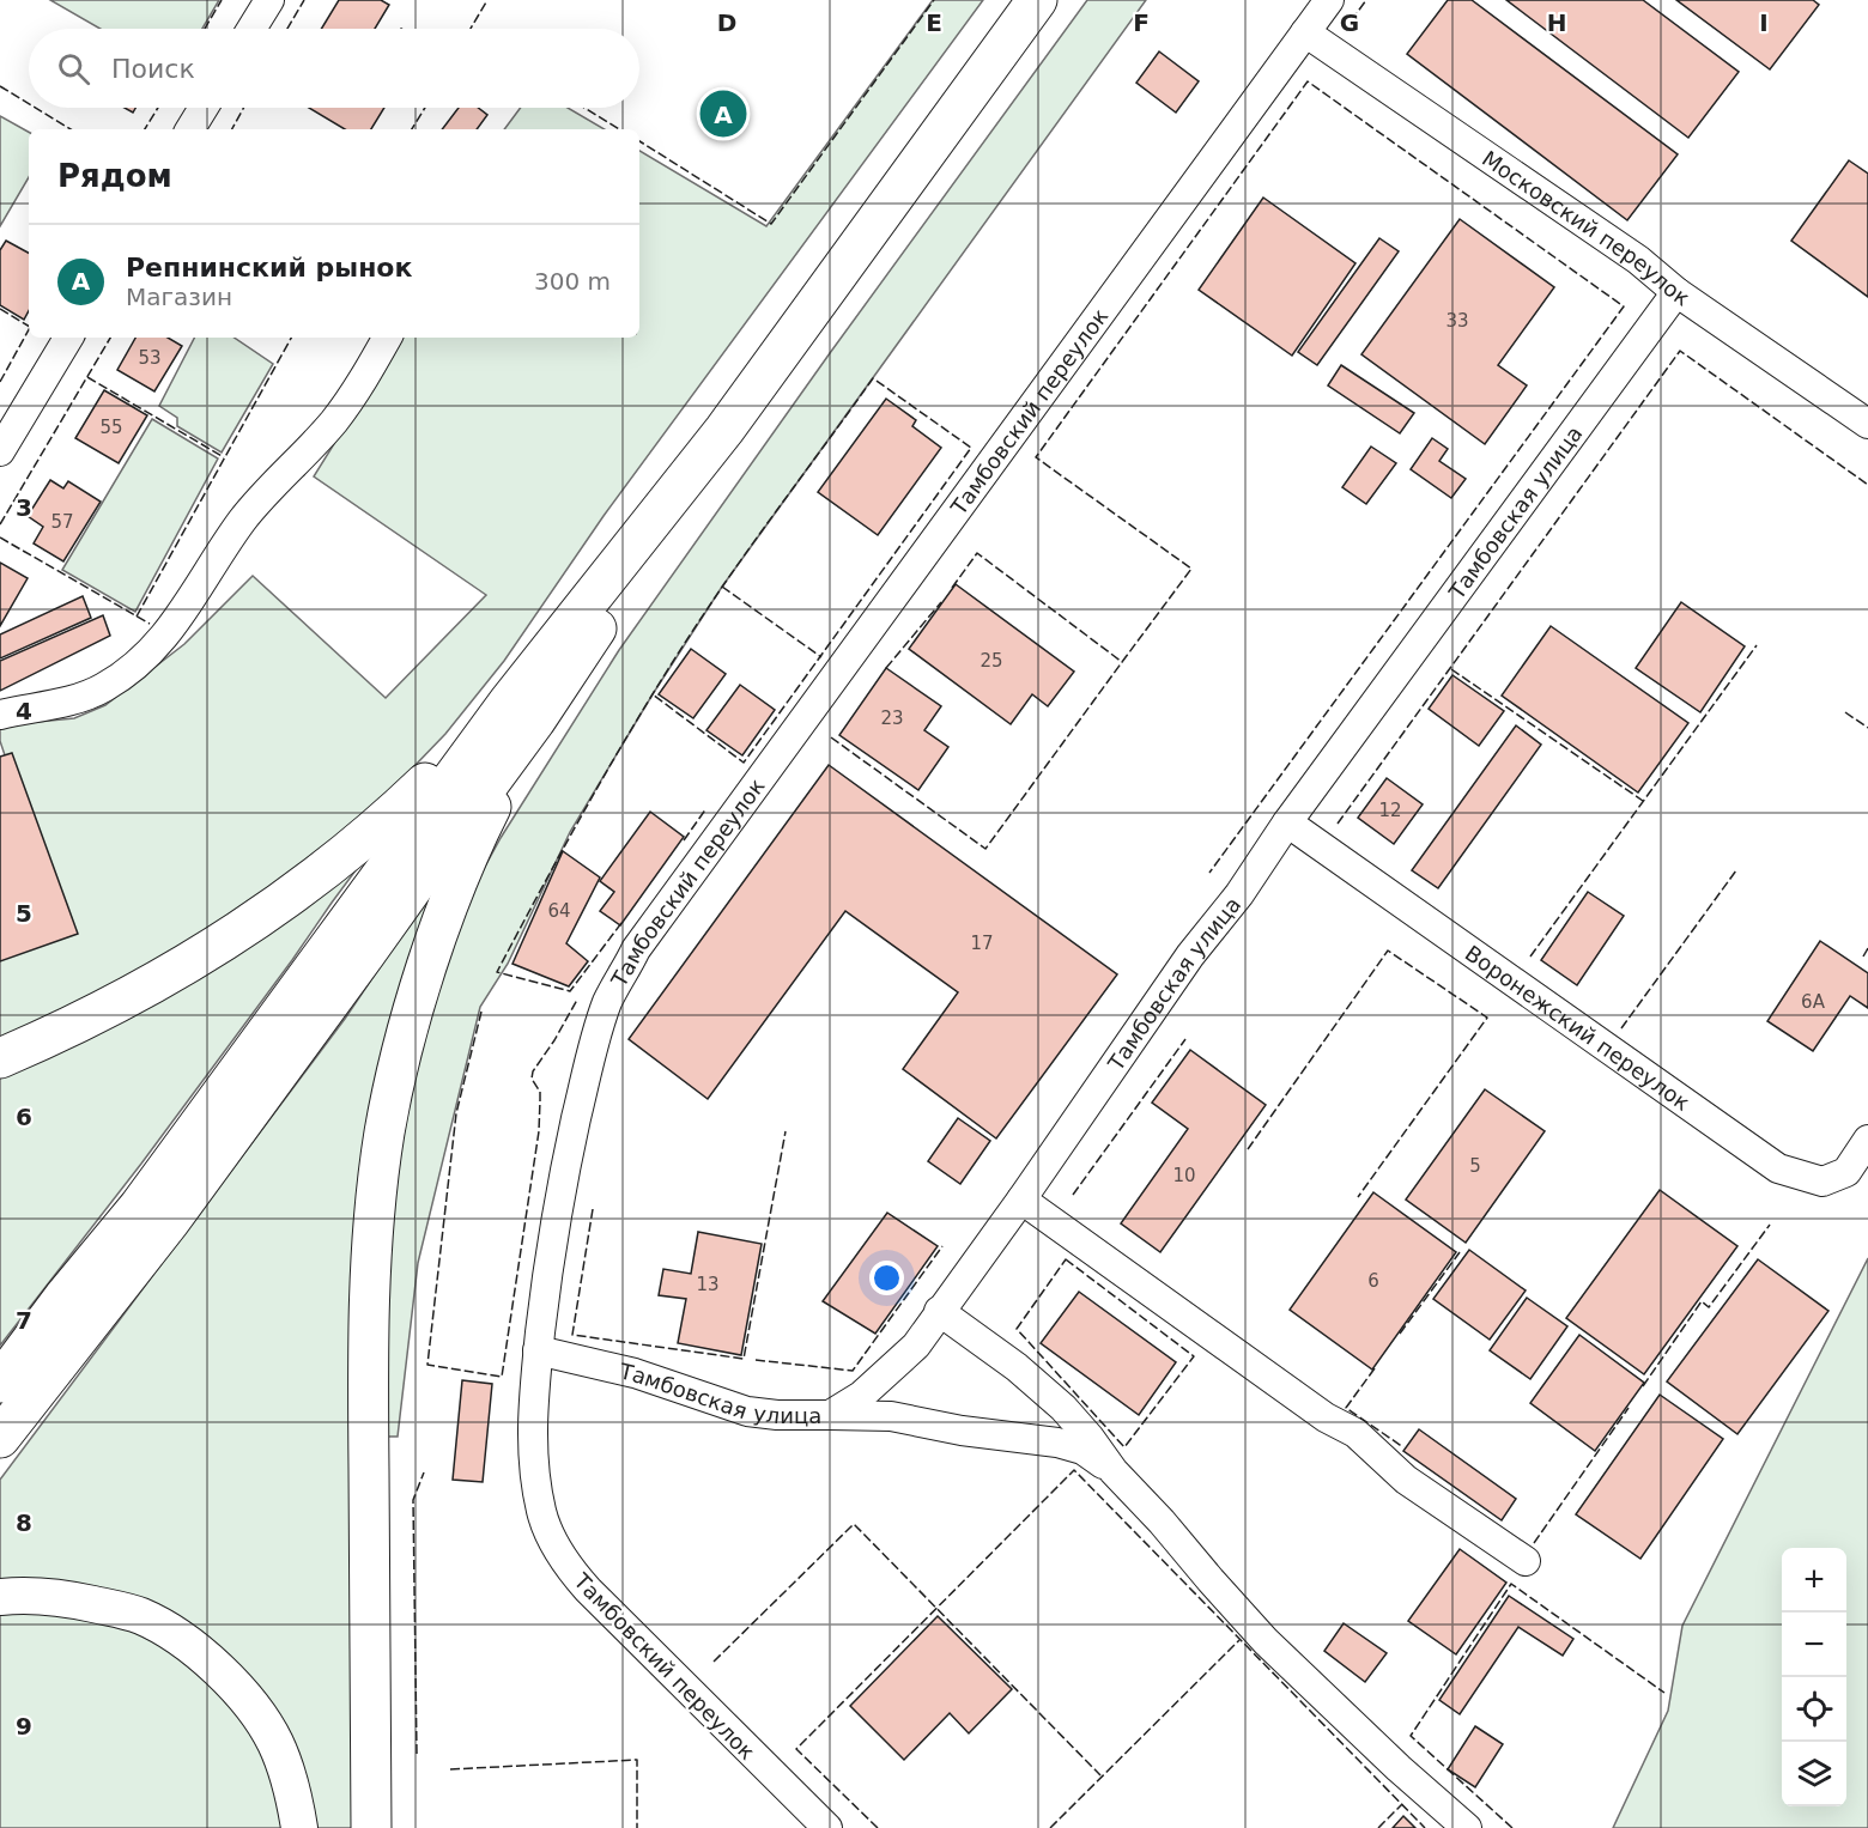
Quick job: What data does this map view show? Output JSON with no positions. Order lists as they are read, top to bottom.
{
  "streets": {
    "street": [
      "Московский переулок",
      "Тамбовский переулок",
      "Тамбовская улица",
      "Воронежский переулок"
    ]
  },
  "crossings": [
    ["Московский переулок", "Тамбовский переулок"],
    ["Московский переулок", "Тамбовская улица"],
    ["Тамбовский переулок", "Тамбовская улица"],
    ["Тамбовская улица", "Воронежский переулок"]
  ],
  "house_numbers": [
    "33",
    "53",
    "55",
    "57",
    "25",
    "23",
    "12",
    "64",
    "17",
    "6А",
    "5",
    "10",
    "6",
    "13"
  ],
  "page": {
    "search": "Поиск",
    "pins": "A",
    "heading": "Рядом",
    "list": [
      {
        "mark": "A",
        "name": "Репнинский рынок",
        "note": "Магазин",
        "value": "300 m"
      }
    ],
    "map_buttons": ["+", "−"]
  },
  "grid": {
    "columns": [
      "D",
      "E",
      "F",
      "G",
      "H",
      "I"
    ],
    "rows": [
      "3",
      "4",
      "5",
      "6",
      "7",
      "8",
      "9"
    ]
  }
}
